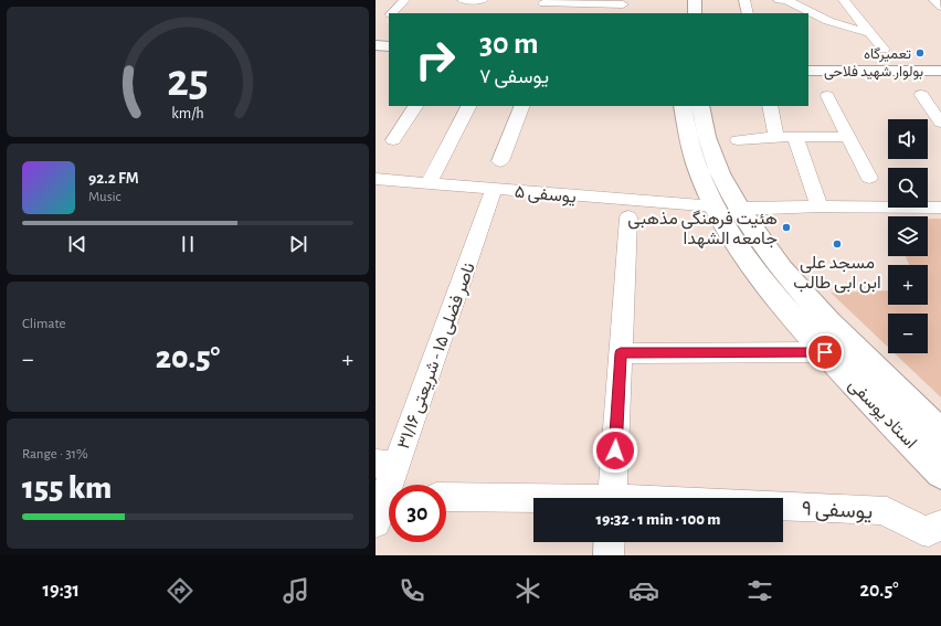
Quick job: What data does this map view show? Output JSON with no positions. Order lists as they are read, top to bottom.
{
  "streets": {
    "street": [
      "بولوار شهید فلاحی",
      "یوسفی ۵",
      "ناصر فضلی ۱۵ - شریعتی ۳۱/۱۶",
      "استاد یوسفی",
      "یوسفی ۹"
    ]
  },
  "crossings": [
    ["یوسفی ۵", "ناصر فضلی ۱۵ - شریعتی ۳۱/۱۶"],
    ["یوسفی ۵", "استاد یوسفی"]
  ],
  "places": ["تعمیرگاه", "هئیت فرهنگی مذهبی جامعه الشهدا", "مسجد علی ابن ابی طالب"],
  "page": {
    "turn": ["30 m", "یوسفی ۷"],
    "map_buttons": ["+", "−"],
    "song": ["92.2 FM", "Music"],
    "tile": [
      "Climate",
      ["Range · 31%", "155 km"]
    ],
    "heat": ["−", "20.5°", "+"],
    "limit": "30",
    "trip": "19:32 · 1 min · 100 m",
    "tabs": ["19:31", "20.5°"],
    "gauge": ["25", "km/h"]
  }
}
